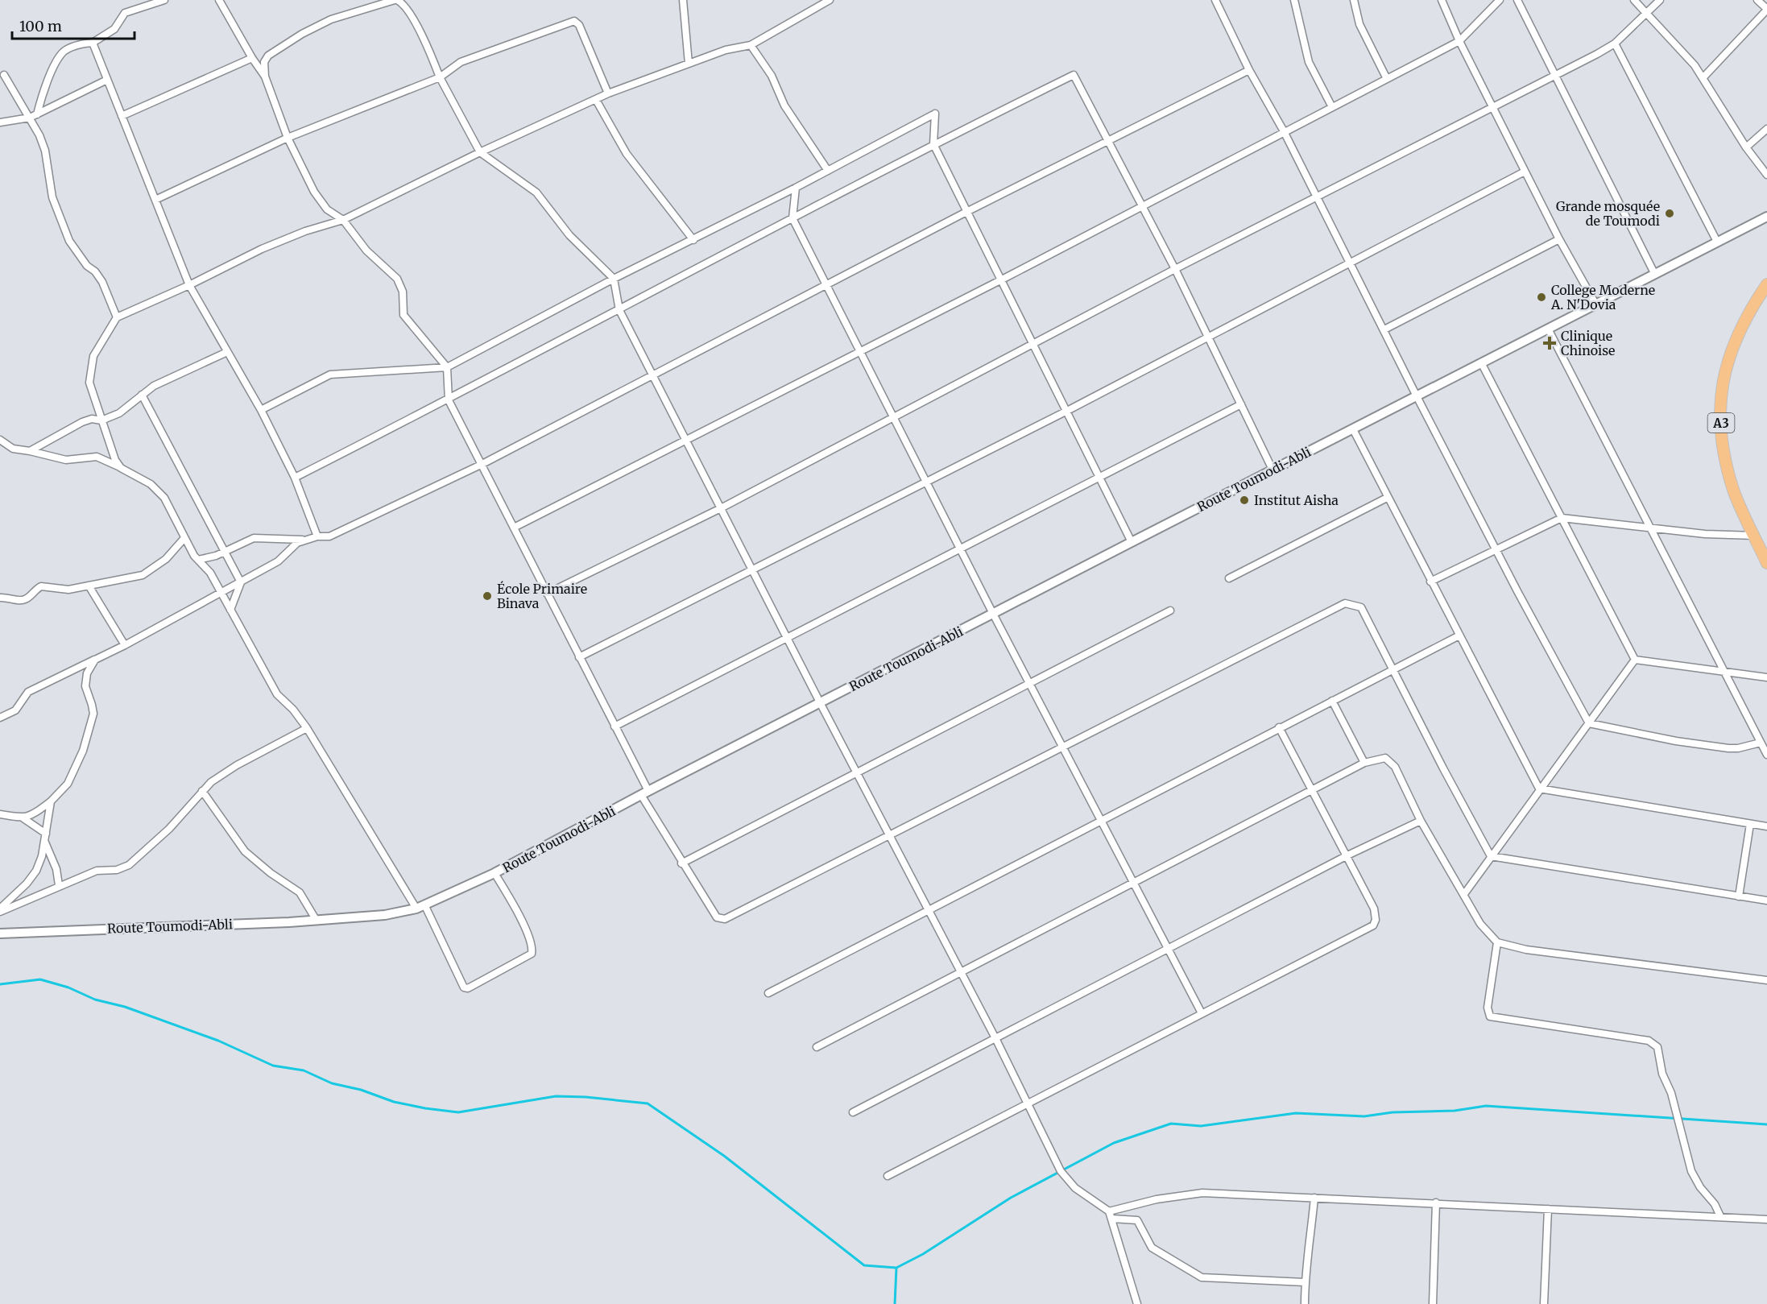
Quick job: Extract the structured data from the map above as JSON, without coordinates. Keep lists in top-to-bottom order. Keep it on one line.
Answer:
{"streets":{"main road":["A3"],"street":["Route Toumodi-Abli"]},"places":{"other":["Grande mosquée de Toumodi","College Moderne A. N'Dovia","Institut Aisha","École Primaire Binava"],"health":["Clinique Chinoise"]},"scale_bar":"100 m"}
